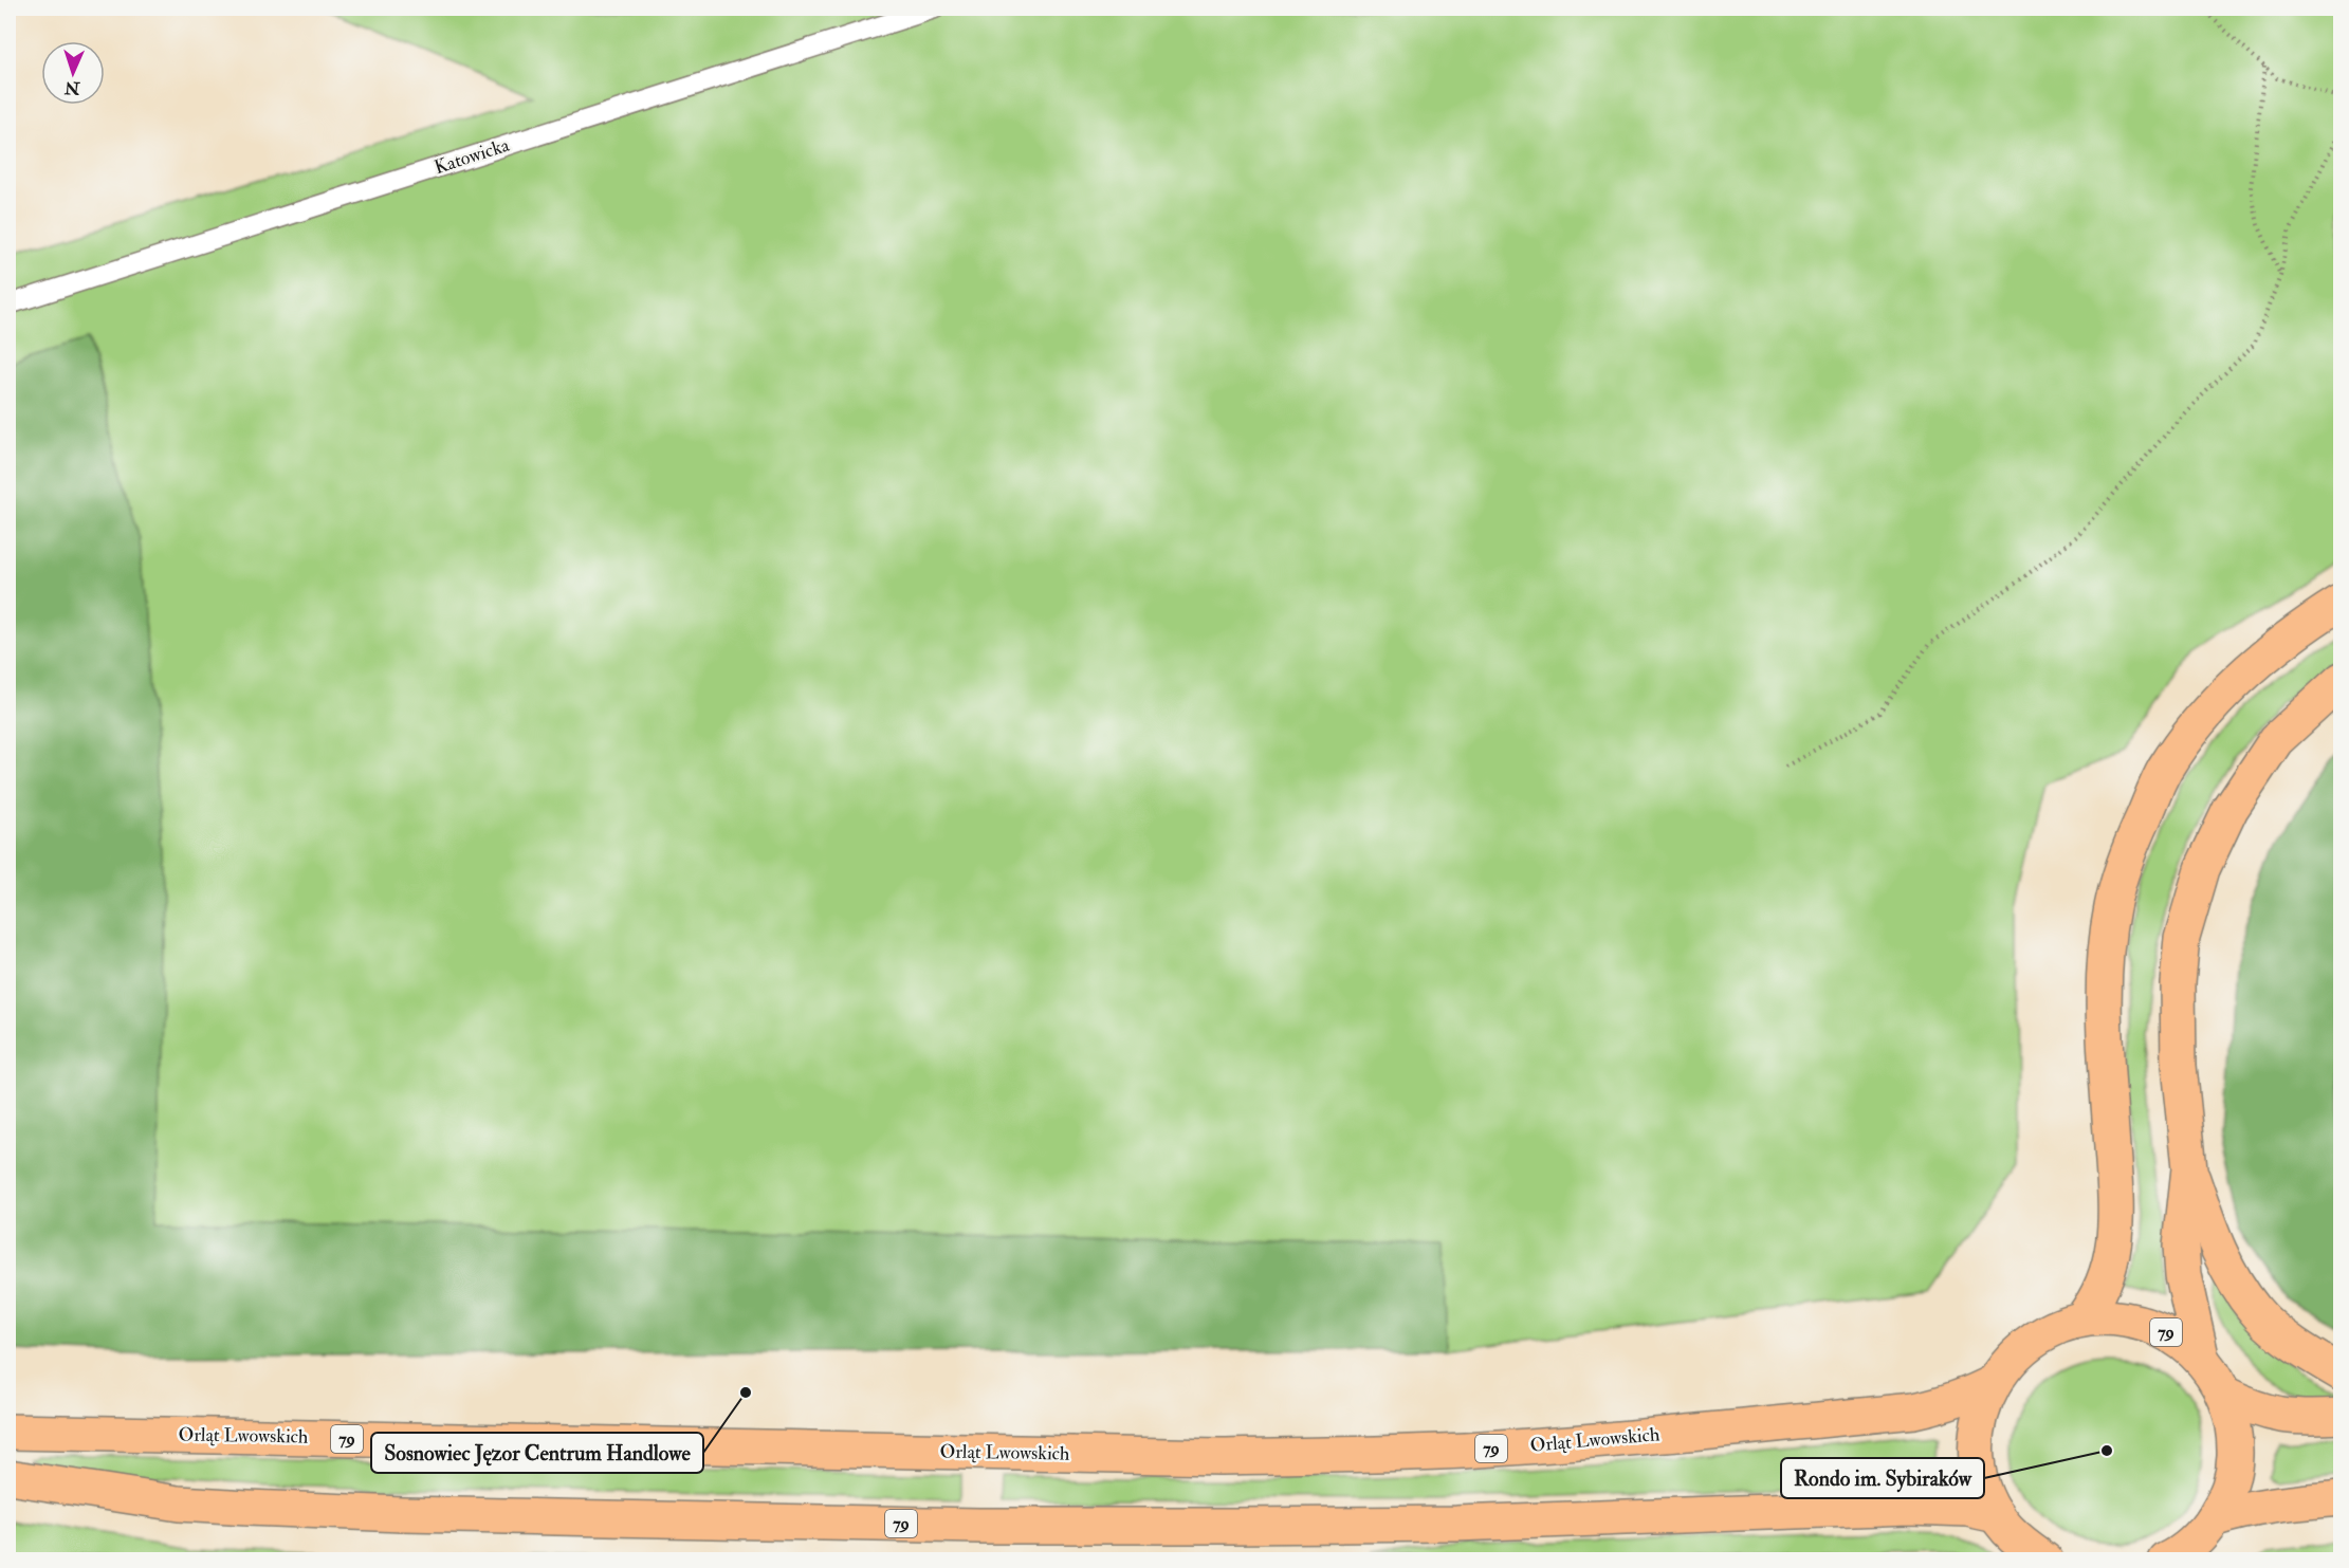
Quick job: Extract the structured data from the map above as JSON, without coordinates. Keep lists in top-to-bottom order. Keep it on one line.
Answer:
{"streets":{"main road":["79","Orląt Lwowskich"],"lane":["Katowicka"]},"crossings":[["79","Orląt Lwowskich"]],"places":["Sosnowiec Jęzor Centrum Handlowe","Rondo im. Sybiraków"],"north":"bottom"}
